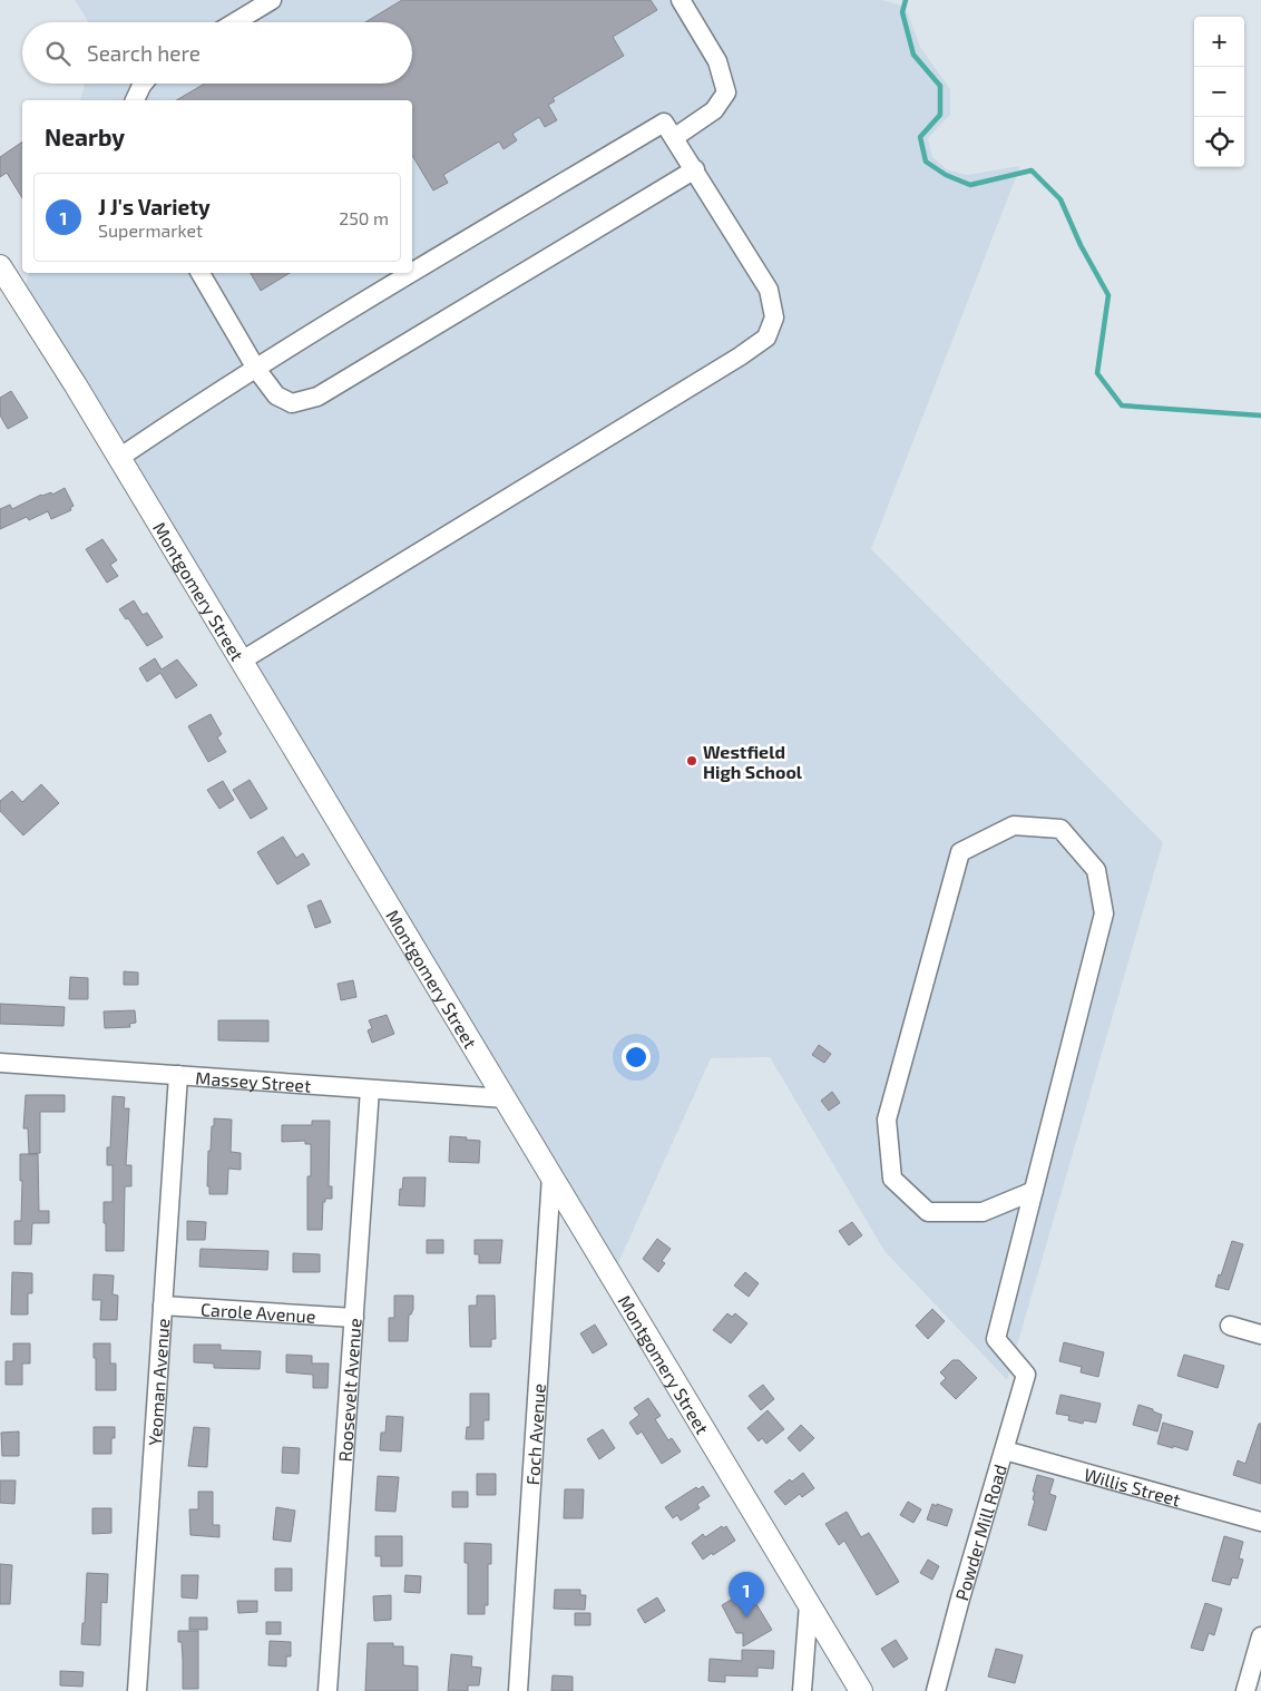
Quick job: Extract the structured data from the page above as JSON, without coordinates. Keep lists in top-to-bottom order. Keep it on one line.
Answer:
{"streets":{"main road":["Montgomery Street"],"street":["Massey Street","Carole Avenue","Yeoman Avenue","Roosevelt Avenue","Foch Avenue","Willis Street","Powder Mill Road"]},"crossings":[["Montgomery Street","Massey Street"],["Montgomery Street","Foch Avenue"],["Massey Street","Yeoman Avenue"],["Massey Street","Roosevelt Avenue"],["Carole Avenue","Yeoman Avenue"],["Carole Avenue","Roosevelt Avenue"],["Willis Street","Powder Mill Road"]],"places":["Westfield High School"],"page":{"map_buttons":["+","−"],"search":"Search here","heading":"Nearby","list":[{"mark":"1","name":"J J's Variety","note":"Supermarket","value":"250 m"}],"pins":"1"}}
